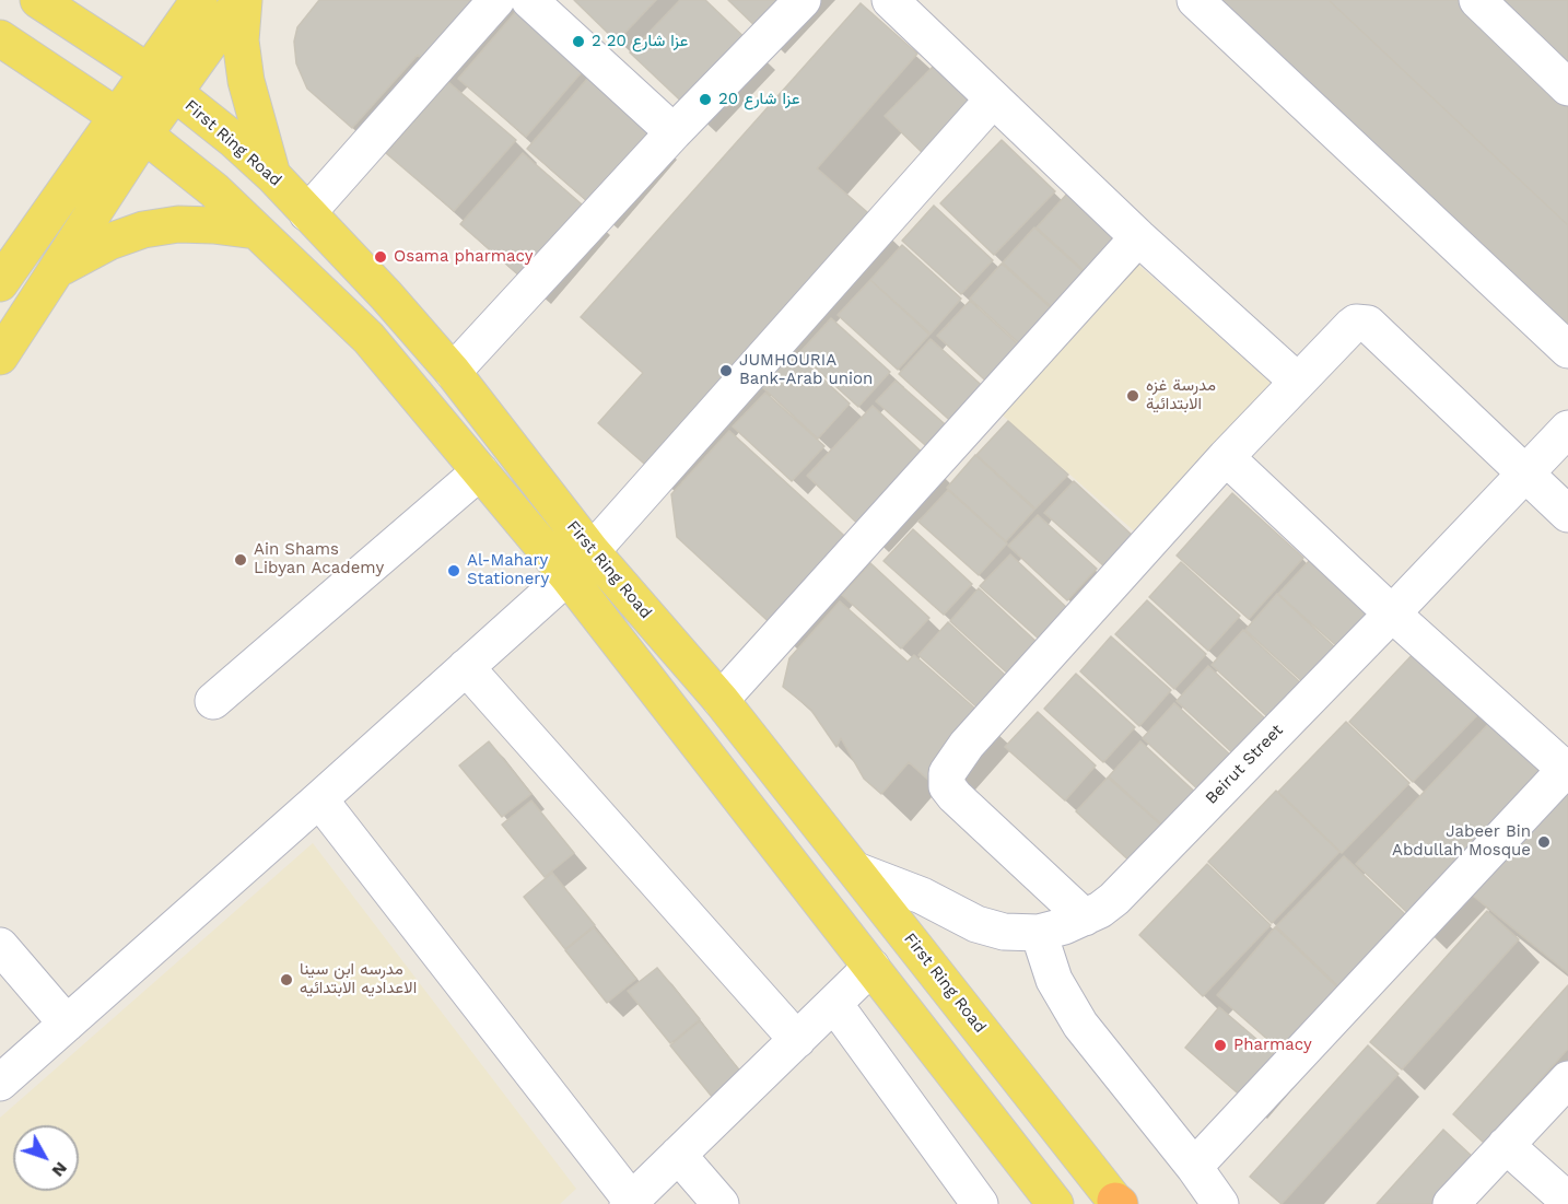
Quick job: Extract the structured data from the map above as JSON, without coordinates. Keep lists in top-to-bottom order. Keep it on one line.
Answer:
{"streets":{"main road":["First Ring Road"],"street":["Beirut Street"]},"crossings":[["First Ring Road","Beirut Street"]],"places":["عزا شارع 20 2","عزا شارع 20","Osama pharmacy","JUMHOURIA Bank-Arab union","مدرسة غزه الابتدائية","Ain Shams Libyan Academy","Al-Mahary Stationery","Jabeer Bin Abdullah Mosque","مدرسه ابن سينا الاعداديه الابتدائيه","Pharmacy"],"north":"bottom right"}
